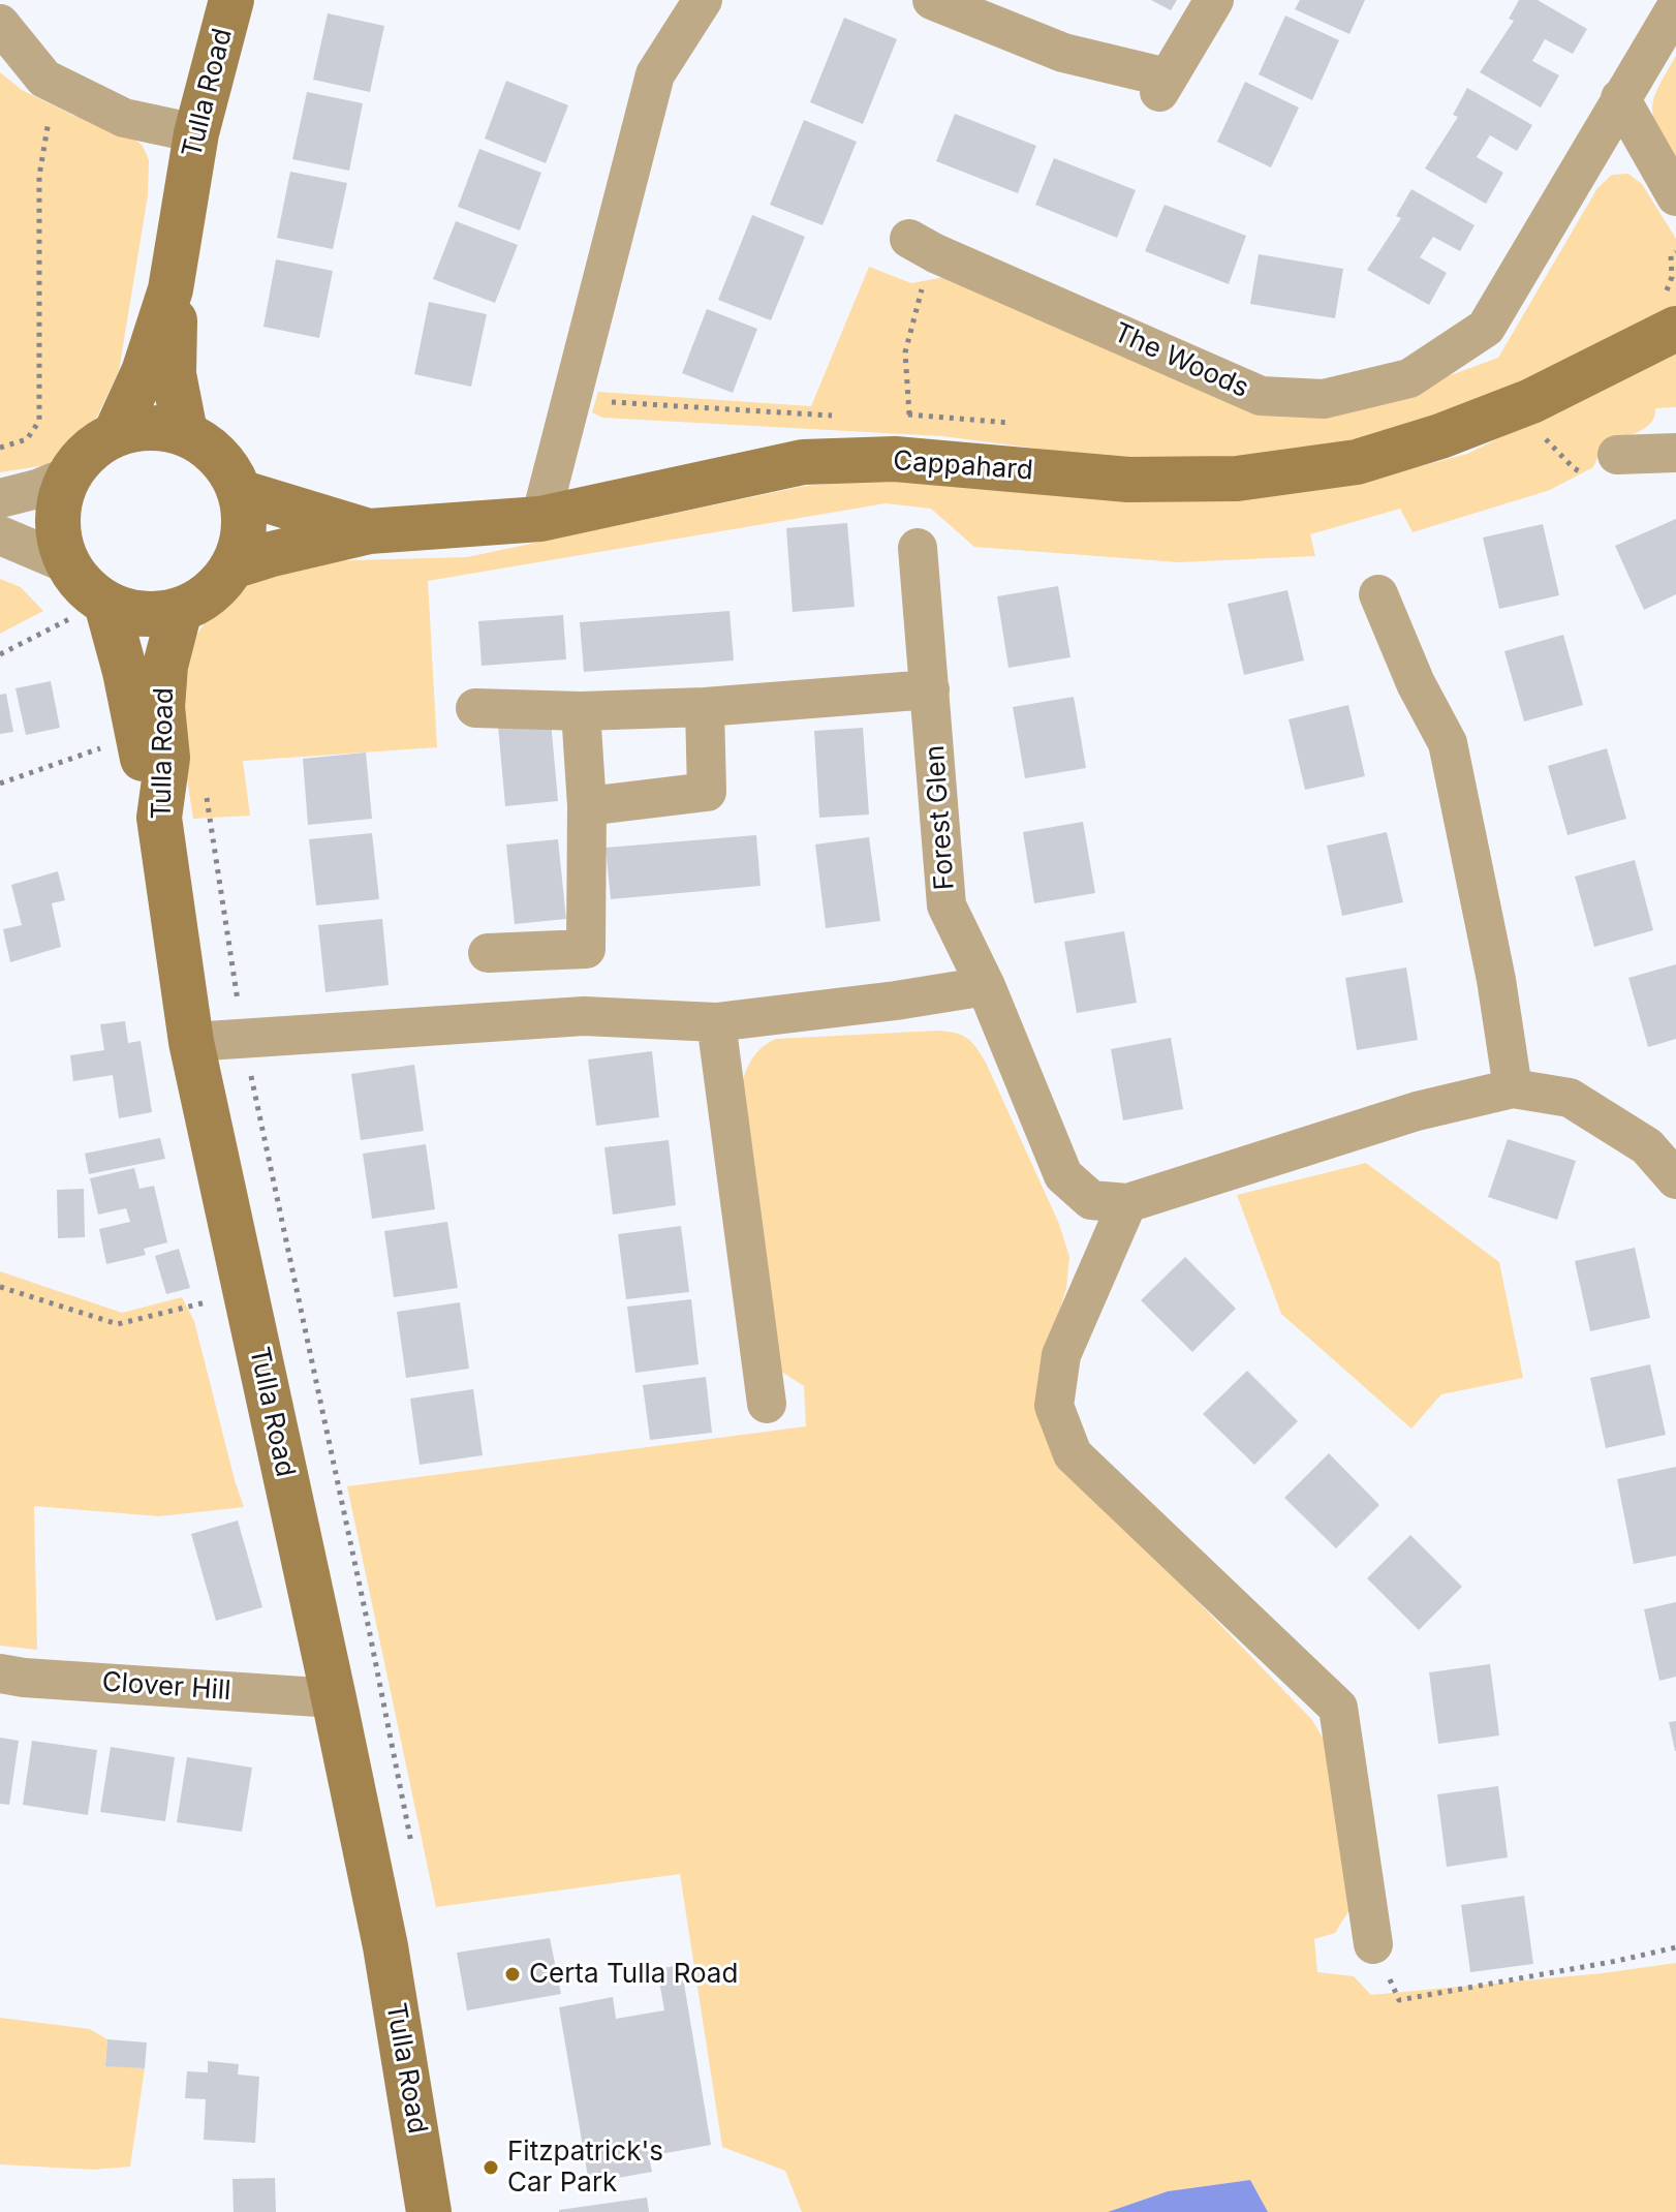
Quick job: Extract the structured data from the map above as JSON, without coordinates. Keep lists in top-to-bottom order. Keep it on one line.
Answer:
{"streets":{"main road":["Tulla Road","Cappahard"],"street":["The Woods","Forest Glen","Clover Hill"]},"crossings":[["Tulla Road","Cappahard"],["Tulla Road","Clover Hill"]],"places":["Certa Tulla Road","Fitzpatrick's Car Park"]}
